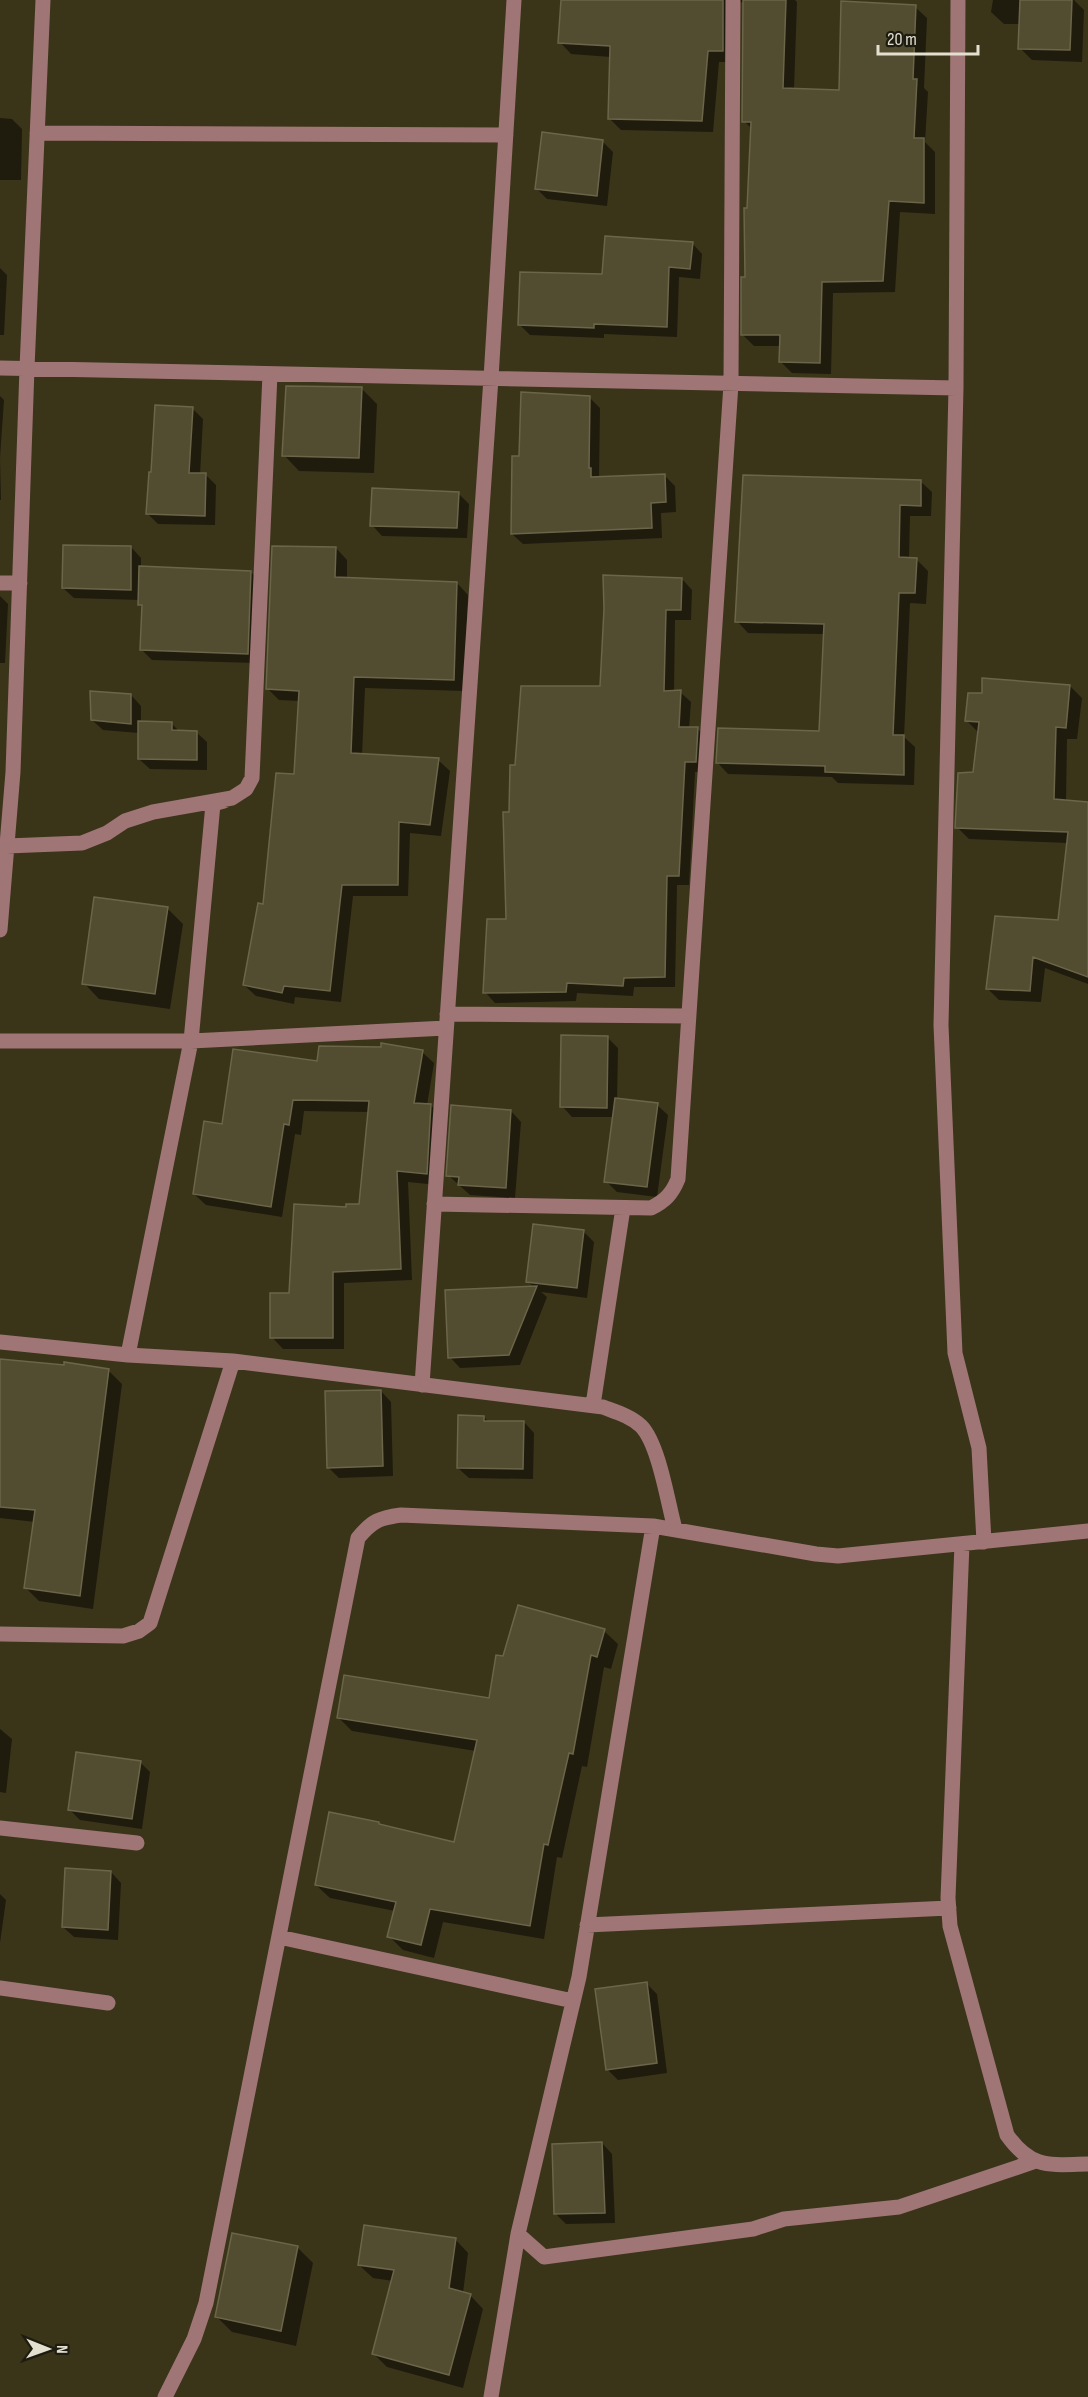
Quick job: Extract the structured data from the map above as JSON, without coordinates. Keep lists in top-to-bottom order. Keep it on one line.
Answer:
{"scale_bar":"20 m","north":"right"}
